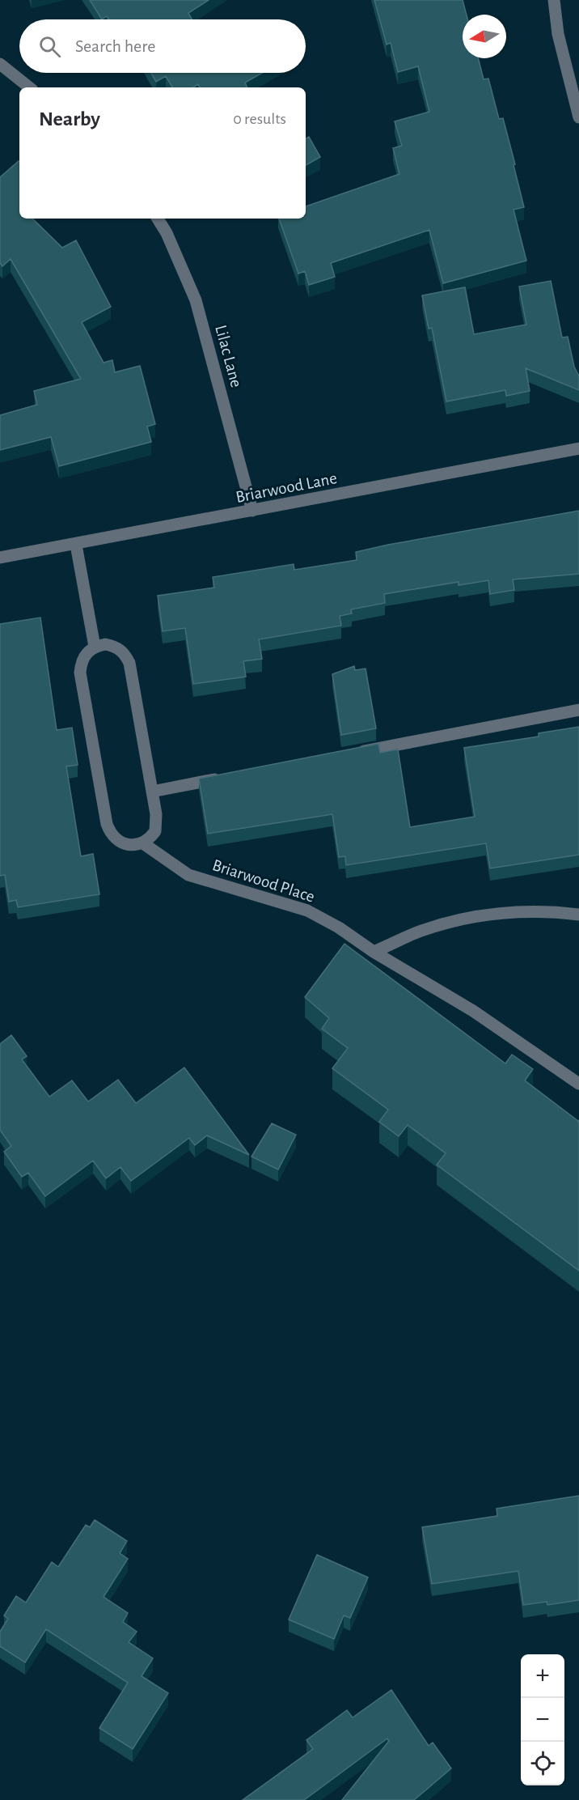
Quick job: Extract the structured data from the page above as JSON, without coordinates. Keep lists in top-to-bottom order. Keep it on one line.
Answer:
{"streets":{"street":["Lilac Lane","Briarwood Lane","Briarwood Place"]},"crossings":[["Lilac Lane","Briarwood Lane"]],"north":"left","page":{"search":"Search here","heading":["Nearby","0 results"],"map_buttons":["+","−"]}}
